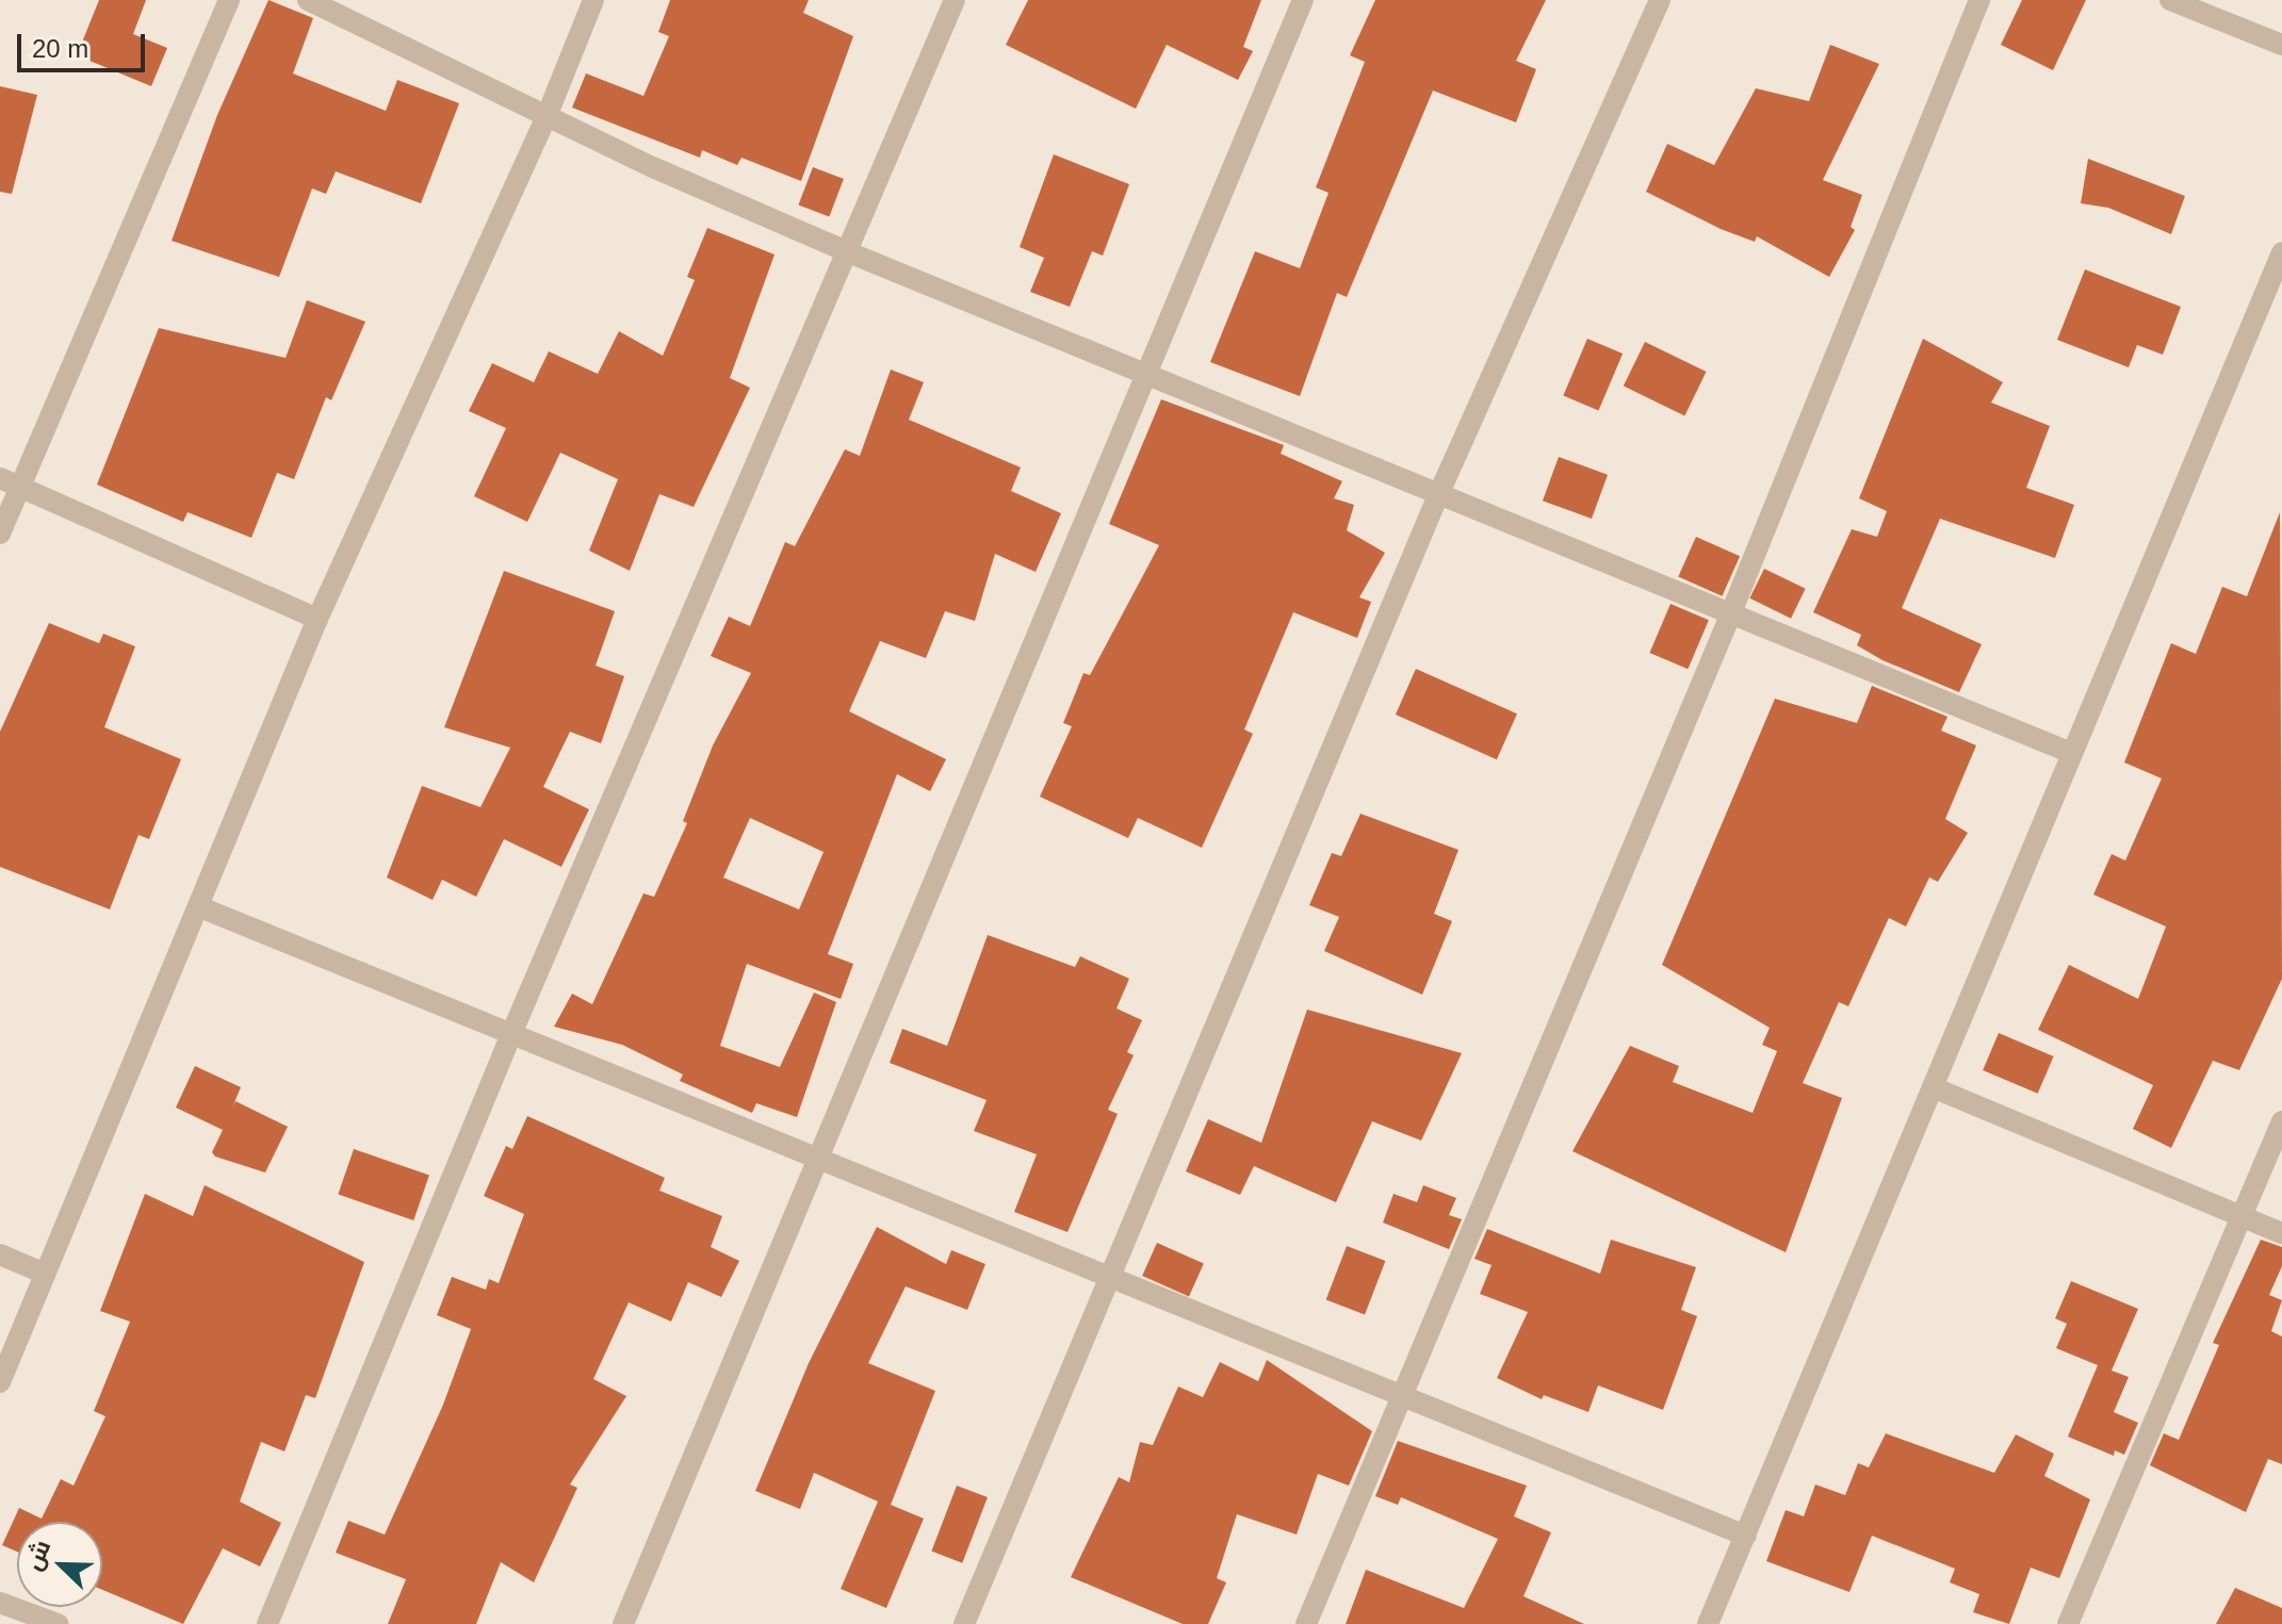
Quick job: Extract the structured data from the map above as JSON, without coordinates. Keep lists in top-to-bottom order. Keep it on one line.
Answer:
{"scale_bar":"20 m","north":"top left"}
